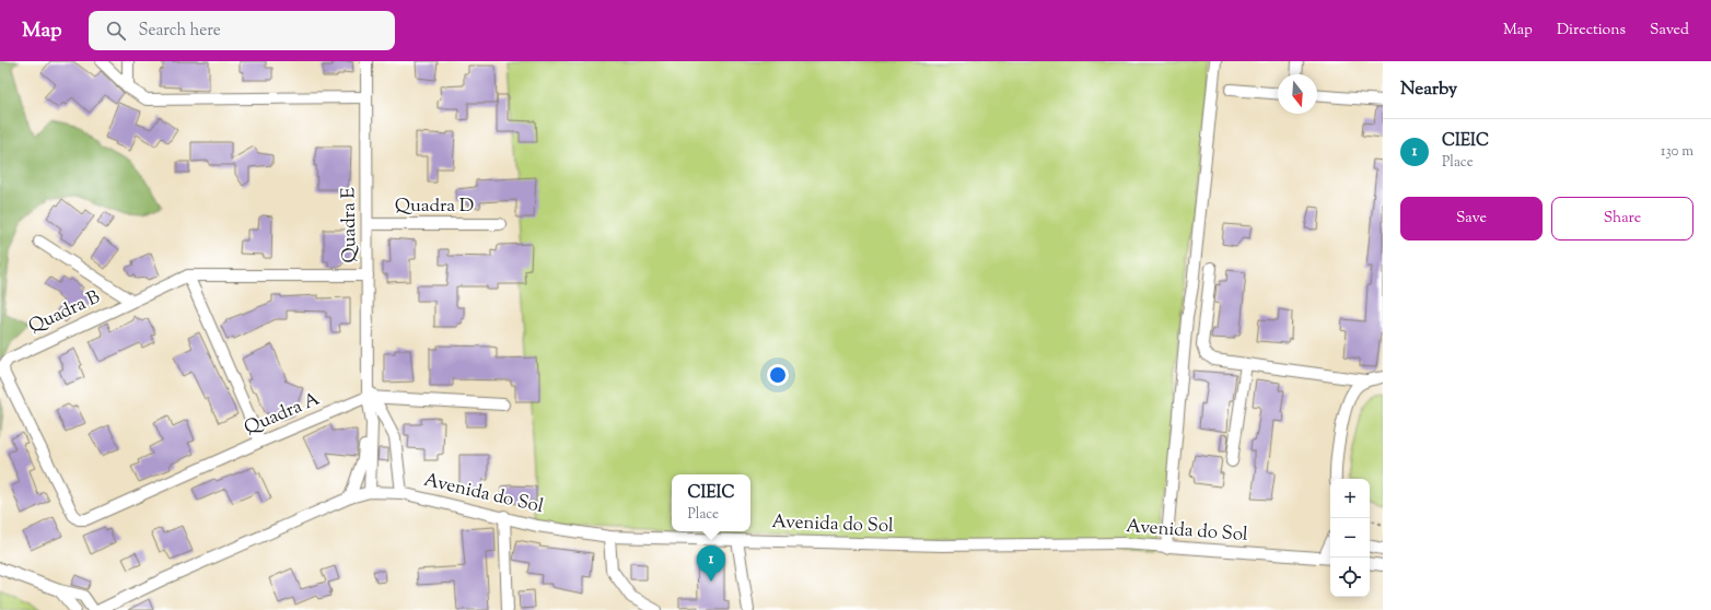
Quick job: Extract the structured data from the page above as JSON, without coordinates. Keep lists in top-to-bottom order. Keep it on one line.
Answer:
{"streets":{"street":["Quadra D","Quadra E","Quadra B","Quadra A","Avenida do Sol"]},"crossings":[["Quadra D","Quadra E"],["Quadra E","Quadra B"],["Quadra E","Quadra A"],["Quadra E","Avenida do Sol"],["Quadra B","Quadra A"]],"north":"bottom","page":{"header":"Map","search":"Search here","nav":["Map","Directions","Saved"],"heading":"Nearby","list":[{"mark":"1","name":"CIEIC","note":"Place","value":"130 m"}],"buttons":["Save","Share"],"popup":["CIEIC","Place"],"map_buttons":["+","−"],"pins":"1"}}
